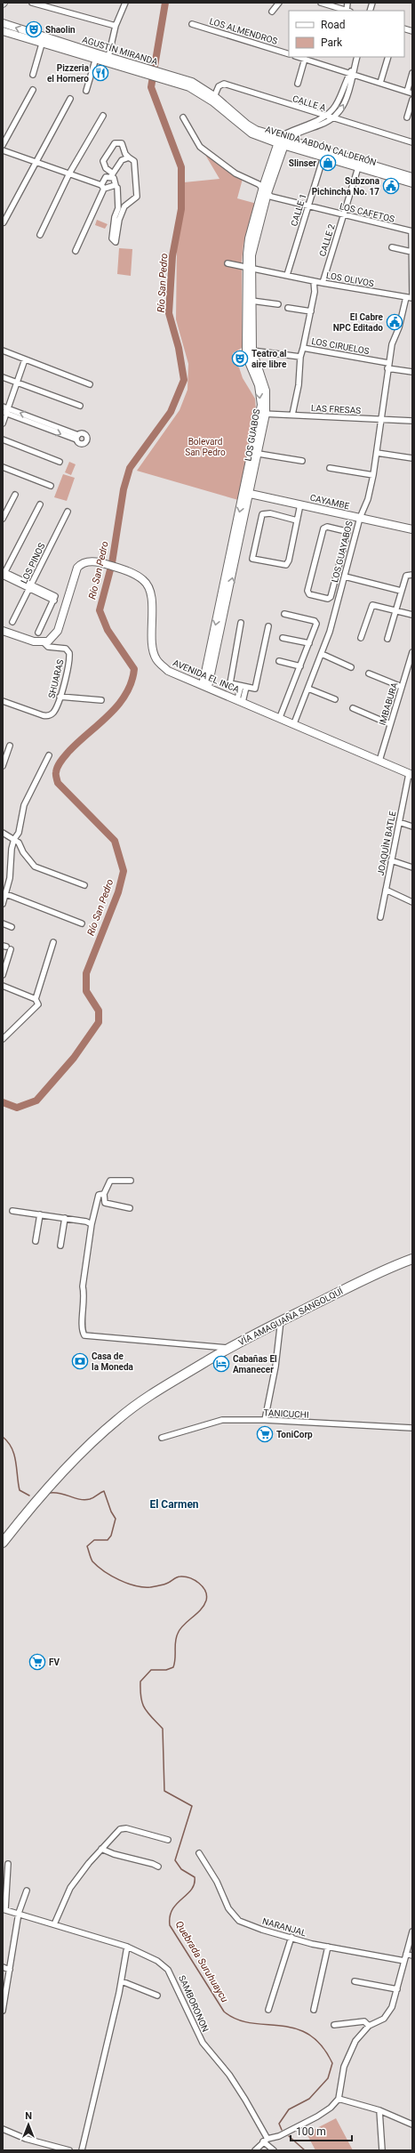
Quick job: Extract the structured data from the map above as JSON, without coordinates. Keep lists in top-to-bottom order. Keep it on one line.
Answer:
{"streets":{"highway":["VÍA AMAGUAÑA SANGOLQUÍ"],"street":["LOS ALMENDROS","AGUSTÍN MIRANDA","CALLE A","AVENIDA ABDÓN CALDERÓN","CALLE 1","LOS CAFETOS","CALLE 2","LOS OLIVOS","LOS CIRUELOS","LAS FRESAS","LOS GUABOS","CAYAMBE","LOS GUAYABOS","LOS PINOS","AVENIDA EL INCA","SHUARAS","IMBABURA","JOAQUÌN BATLE","TANICUCHI","NARANJAL","SAMBORONON"]},"crossings":[["AGUSTÍN MIRANDA","AVENIDA ABDÓN CALDERÓN"],["CALLE A","AVENIDA ABDÓN CALDERÓN"],["AVENIDA ABDÓN CALDERÓN","CALLE 1"],["AVENIDA ABDÓN CALDERÓN","CALLE 2"],["AVENIDA ABDÓN CALDERÓN","LOS GUABOS"],["CALLE 1","LOS CAFETOS"],["CALLE 1","LOS OLIVOS"],["LOS CAFETOS","CALLE 2"],["LOS CAFETOS","LOS GUABOS"],["CALLE 2","LOS OLIVOS"],["LOS OLIVOS","LOS GUABOS"],["LOS OLIVOS","LOS GUAYABOS"],["LOS CIRUELOS","LAS FRESAS"],["LOS CIRUELOS","LOS GUAYABOS"],["LAS FRESAS","LOS GUABOS"],["LAS FRESAS","LOS GUAYABOS"],["LOS GUABOS","CAYAMBE"],["LOS GUABOS","AVENIDA EL INCA"],["CAYAMBE","LOS GUAYABOS"],["LOS GUAYABOS","AVENIDA EL INCA"],["AVENIDA EL INCA","SHUARAS"],["AVENIDA EL INCA","IMBABURA"],["AVENIDA EL INCA","JOAQUÌN BATLE"]],"districts":["El Carmen"],"water":["Río San Pedro","Quebrada Suruhuaycu"],"parks":["Bolevard San Pedro"],"places":{"theatre":["Shaolin","Teatro al aire libre"],"restaurant":["Pizzeria el Hornero"],"shop":["Slinser"],"public building":["Subzona Pichincha No. 17","El Cabre NPC Editado"],"bank":["Casa de la Moneda"],"hotel":["Cabañas El Amanecer"],"supermarket":["ToniCorp","FV"]},"legend":["Road","Park"],"scale_bar":"100 m","north":"top"}
